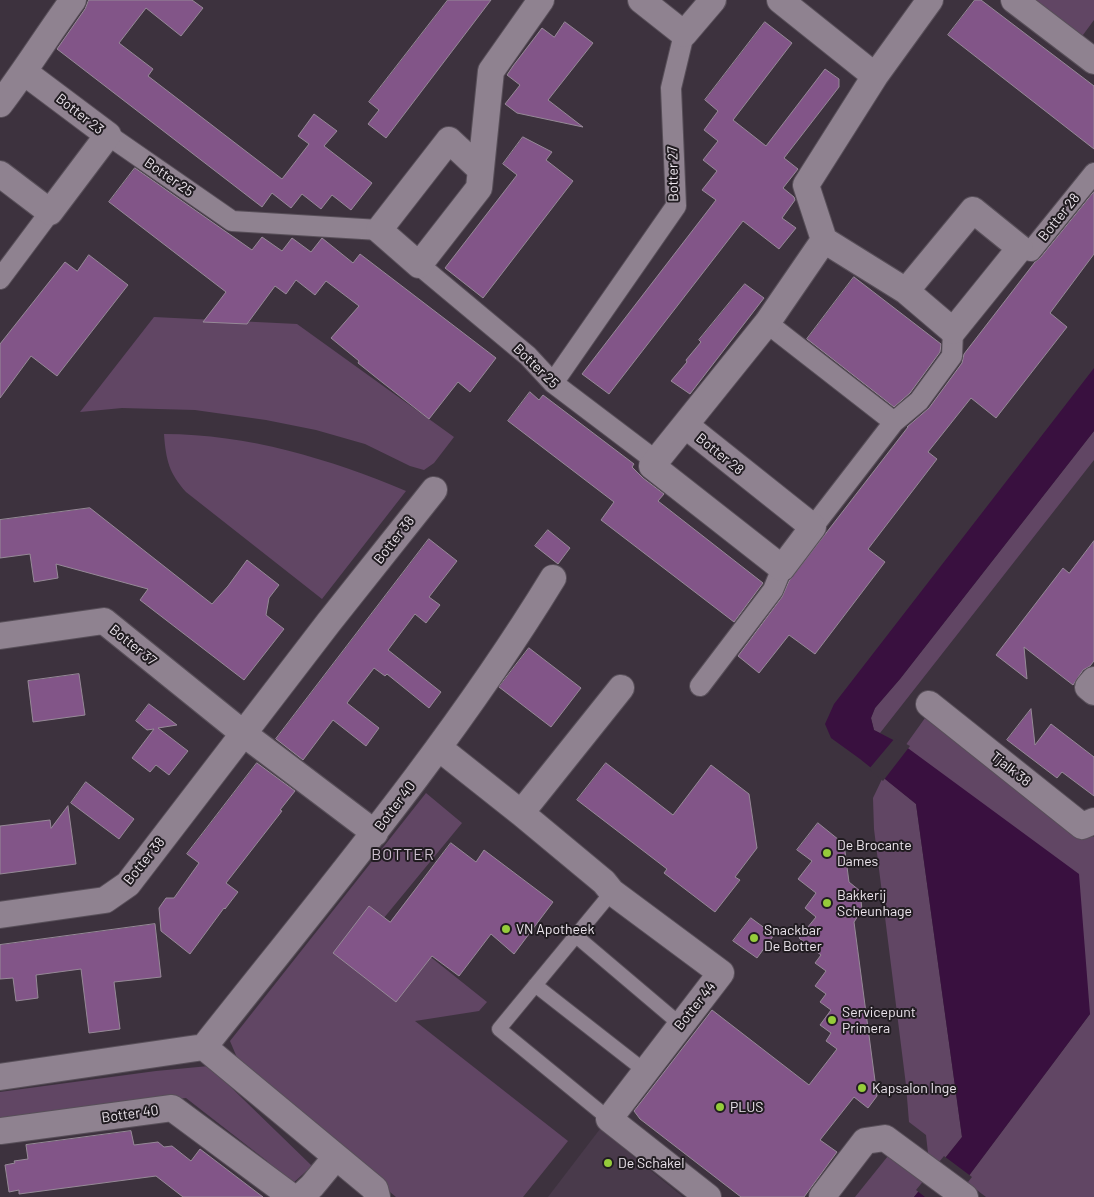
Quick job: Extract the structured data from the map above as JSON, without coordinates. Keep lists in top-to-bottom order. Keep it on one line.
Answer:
{"streets":{"street":["Botter 23","Botter 27","Botter 25","Botter 28","Botter 38","Botter 37","Tjalk 38","Botter 40","Botter 44"]},"crossings":[["Botter 23","Botter 25"],["Botter 27","Botter 25"],["Botter 38","Botter 37"],["Botter 40","Botter 44"]],"districts":["BOTTER"],"places":["De Brocante Dames","Bakkerij Scheunhage","VN Apotheek","Snackbar De Botter","Servicepunt Primera","Kapsalon Inge","PLUS","De Schakel"]}
